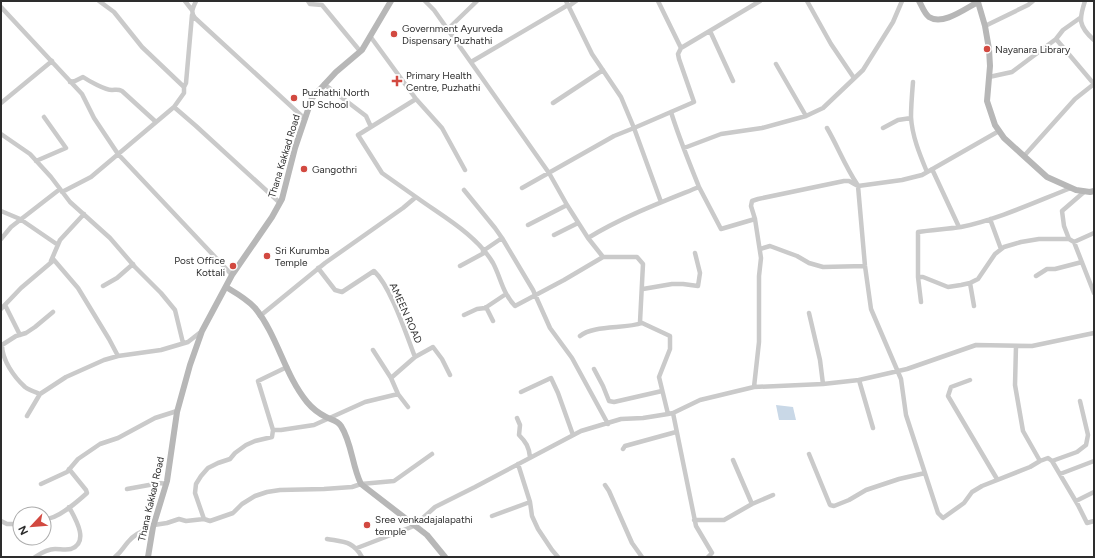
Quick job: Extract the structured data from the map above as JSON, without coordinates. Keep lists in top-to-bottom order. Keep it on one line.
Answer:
{"streets":{"main road":["Thana Kakkad Road"],"street":["AMEEN ROAD"]},"places":{"other":["Government Ayurveda Dispensary Puzhathi","Nayanara Library","Puzhathi North UP School","Gangothri","Sri Kurumba Temple","Post Office Kottali","Sree venkadajalapathi temple"],"health":["Primary Health Centre, Puzhathi"]},"north":"bottom left"}
